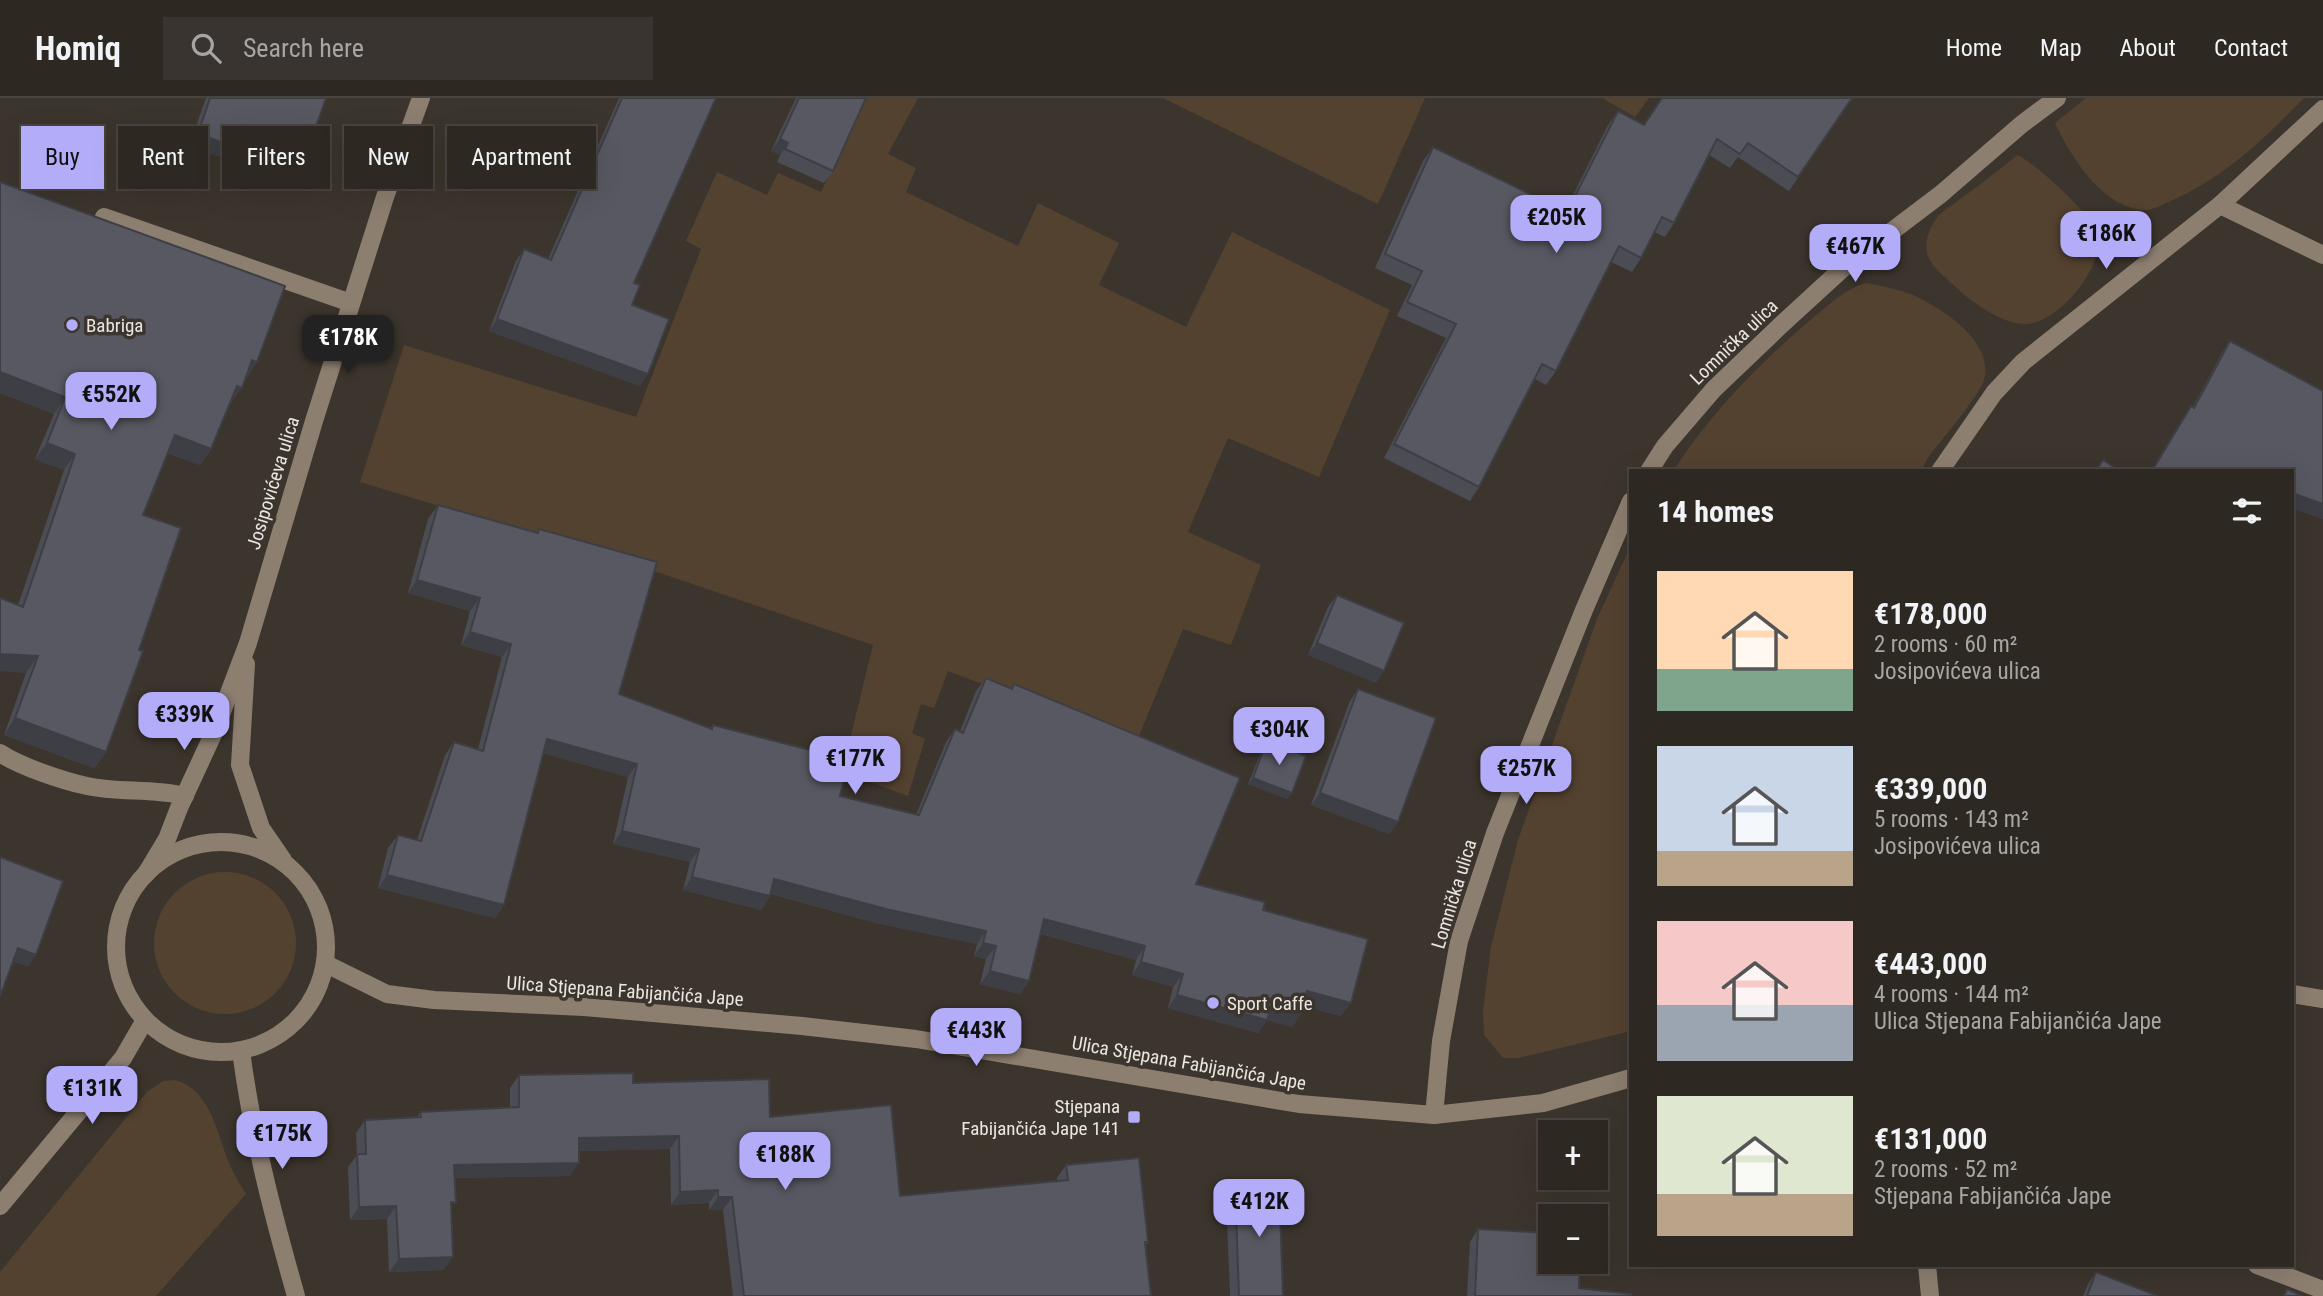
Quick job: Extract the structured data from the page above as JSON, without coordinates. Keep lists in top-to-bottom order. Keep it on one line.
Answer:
{"streets":{"street":["Lomnička ulica","Josipovićeva ulica","Ulica Stjepana Fabijančića Jape"]},"crossings":[["Lomnička ulica","Ulica Stjepana Fabijančića Jape"],["Josipovićeva ulica","Ulica Stjepana Fabijančića Jape"]],"places":{"other":["Babriga","Sport Caffe"],"transit":["Stjepana Fabijančića Jape 141"]},"page":{"header":"Homiq","search":"Search here","nav":["Home","Map","About","Contact"],"chip":["Buy","Rent","Filters","New","Apartment"],"price":["€205K","€186K","€467K","€178K","€552K","€339K","€304K","€177K","€257K","€443K","€131K","€175K","€188K","€412K"],"heading":"14 homes","list":[{"name":"€178,000","note":"2 rooms · 60 m² · Josipovićeva ulica"},{"name":"€339,000","note":"5 rooms · 143 m² · Josipovićeva ulica"},{"name":"€443,000","note":"4 rooms · 144 m² · Ulica Stjepana Fabijančića Jape"},{"name":"€131,000","note":"2 rooms · 52 m² · Stjepana Fabijančića Jape"}],"map_buttons":["+","−"]}}
